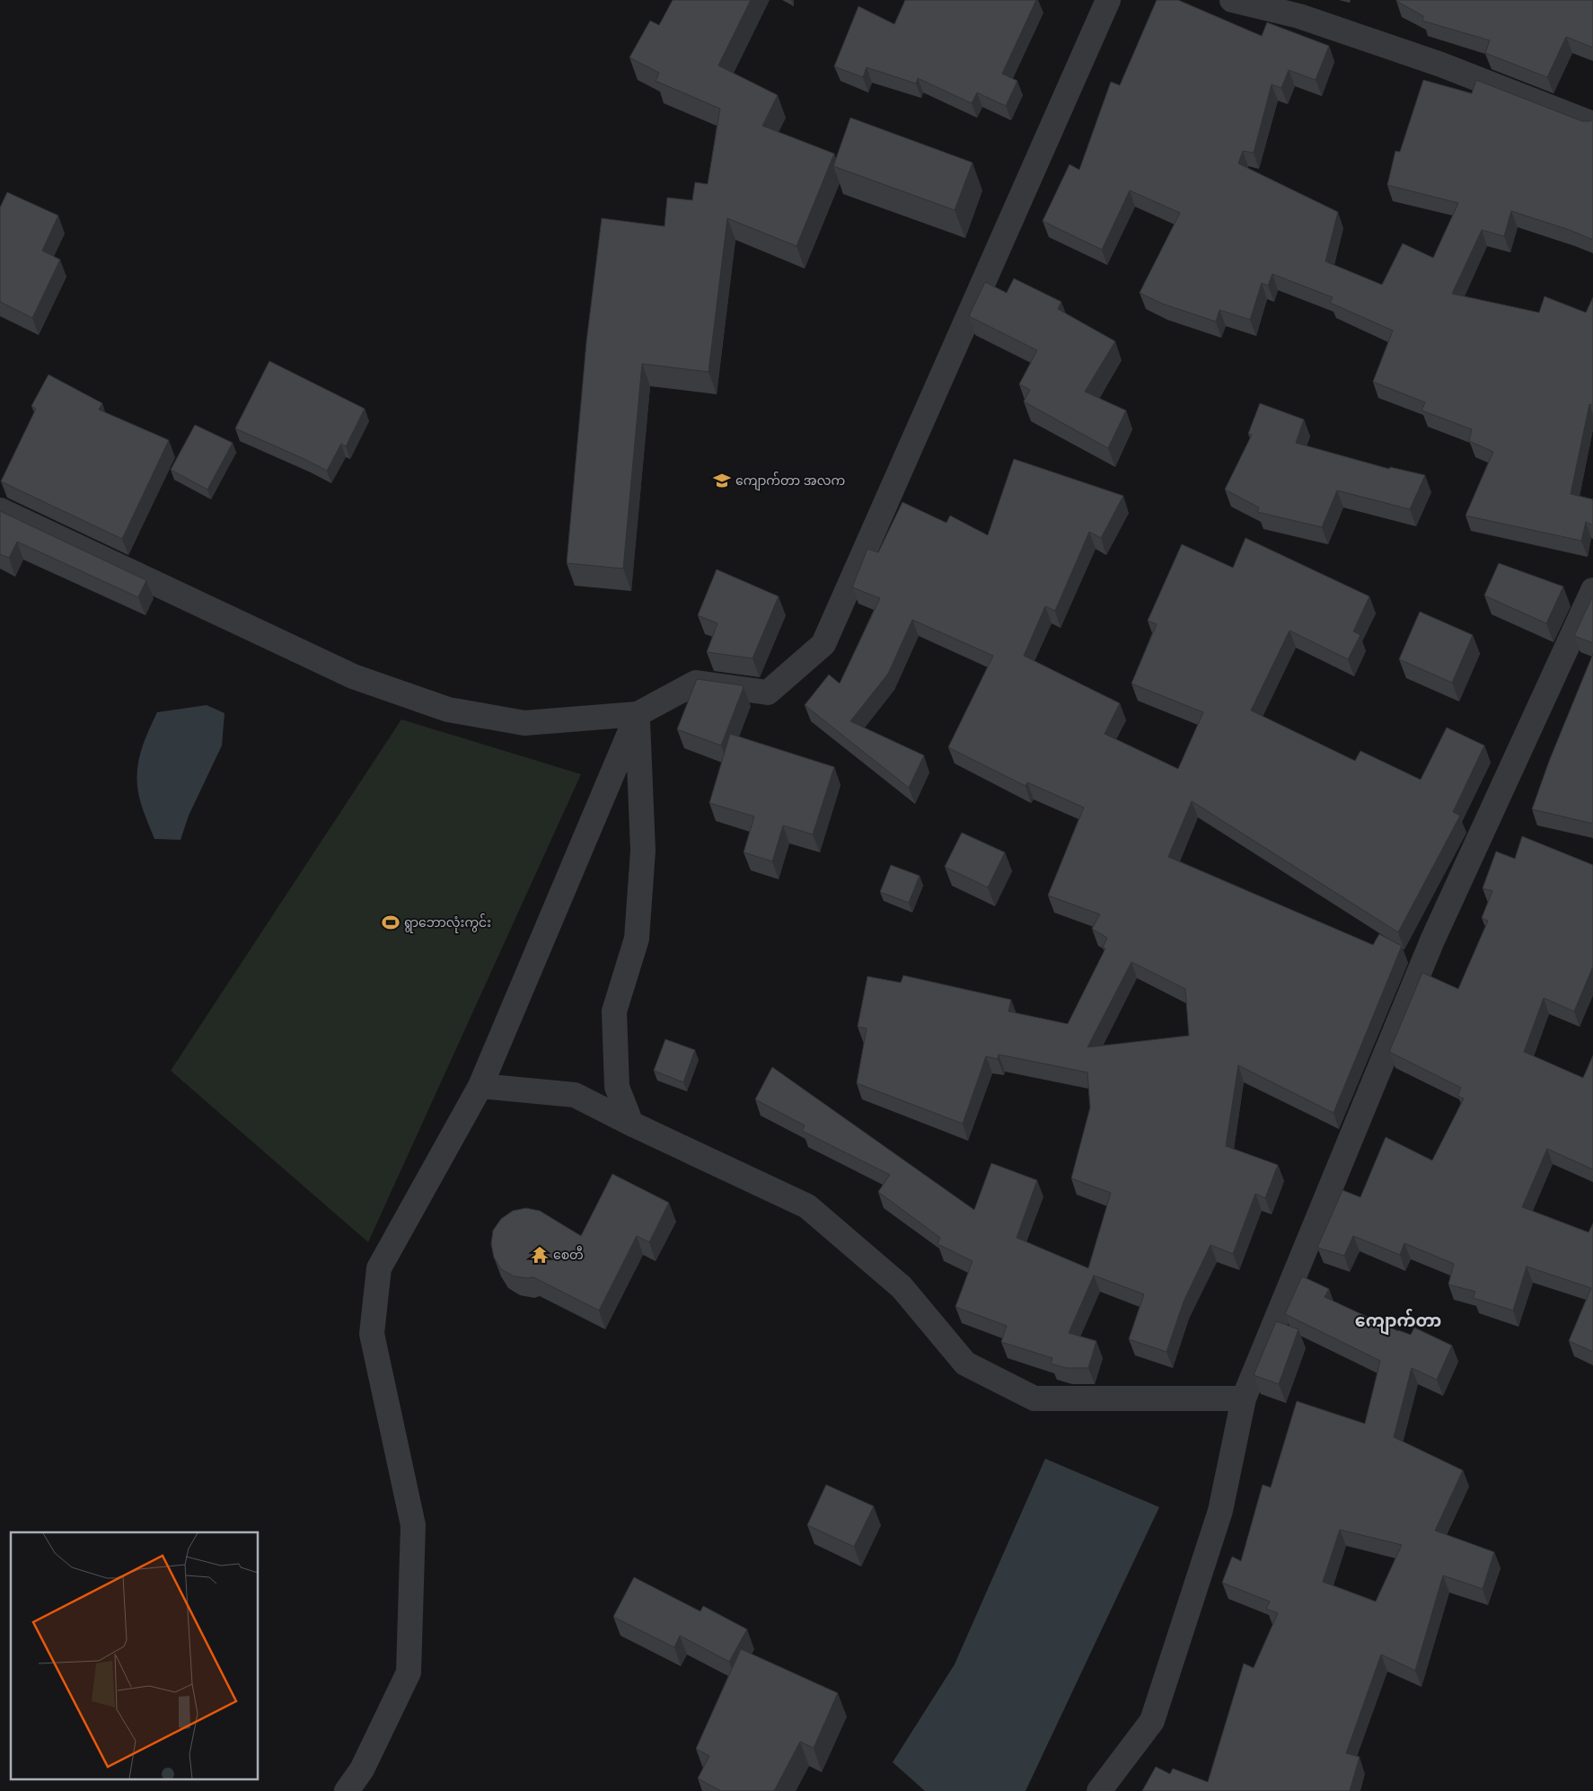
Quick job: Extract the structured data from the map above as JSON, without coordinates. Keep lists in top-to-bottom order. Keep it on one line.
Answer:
{"districts":["ကျောက်တာ"],"places":{"school or university":["ကျောက်တာ အလက"],"sports":["ရွာဘောလုံးကွင်း"],"temple":["စေတီ"]}}
